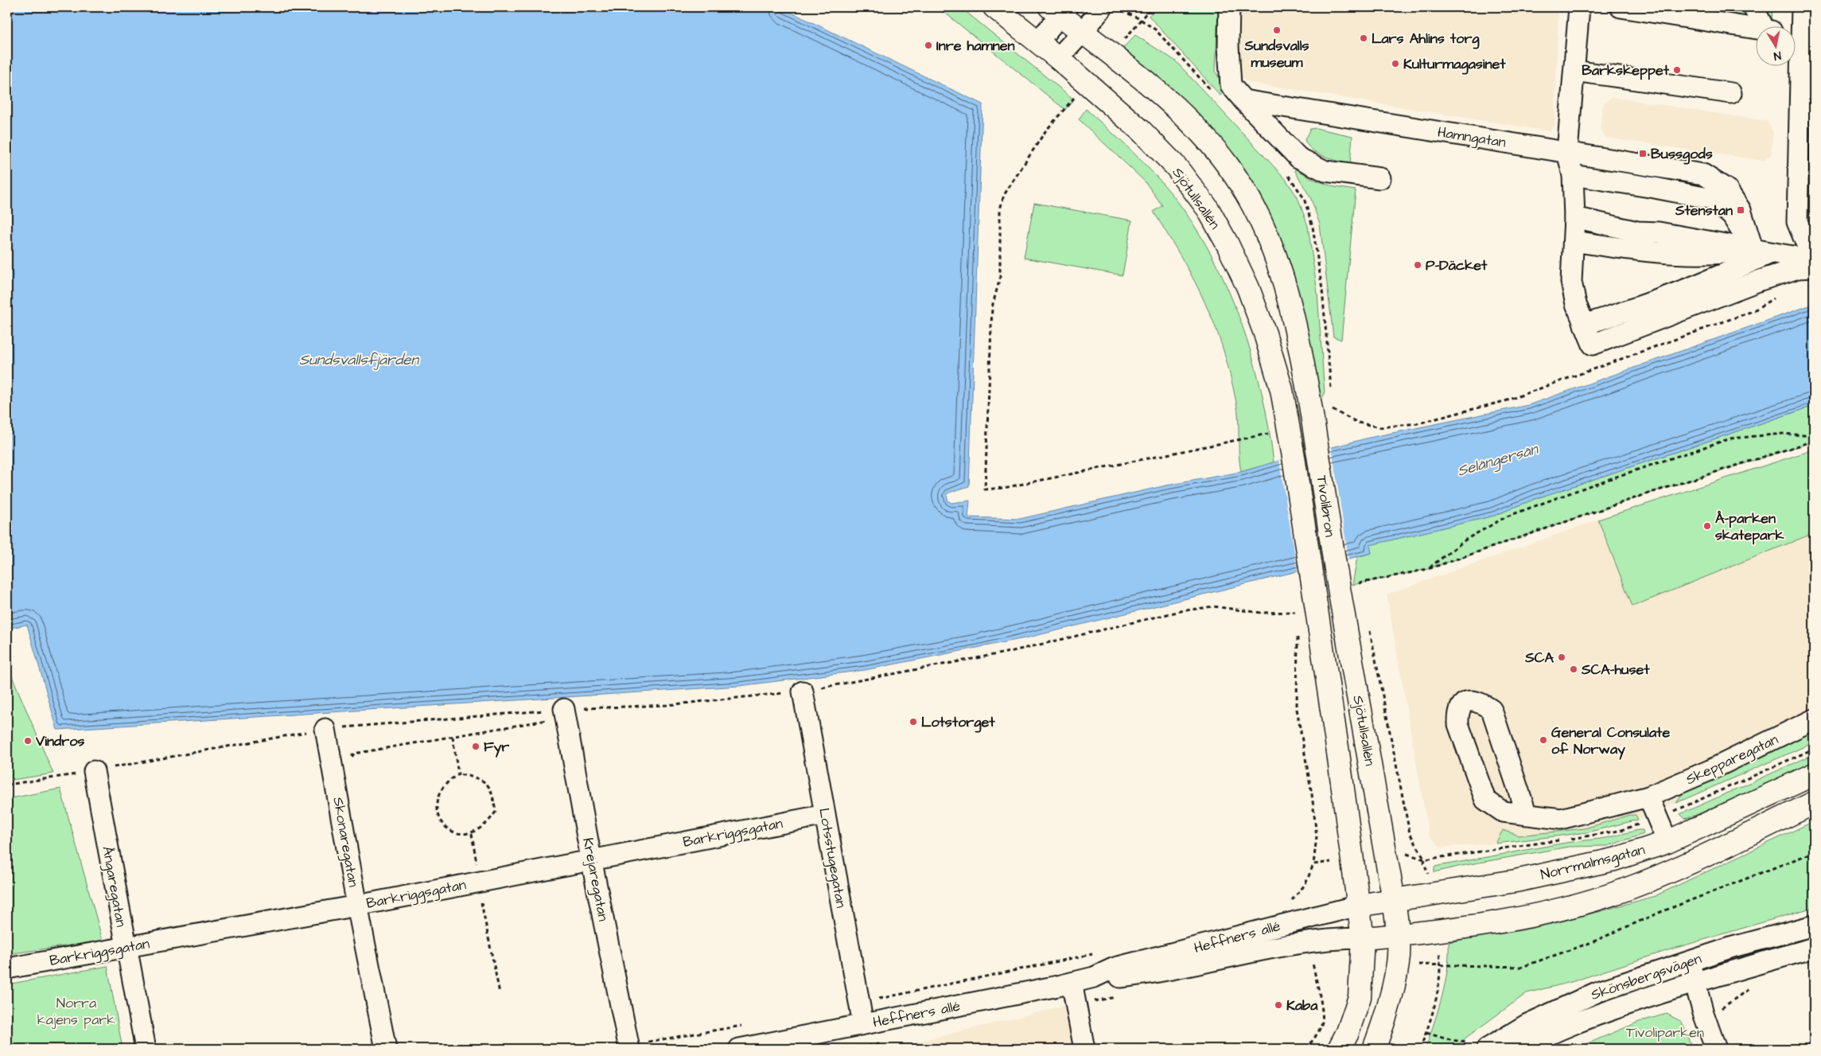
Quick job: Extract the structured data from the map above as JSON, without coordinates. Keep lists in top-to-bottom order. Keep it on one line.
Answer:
{"streets":{"main road":["Sjötullsallén","Tivolibron","Norrmalmsgatan"],"street":["Hamngatan","Skepparegatan","Barkriggsgatan","Skonaregatan","Lotsstugegatan","Krejaregatan","Ångaregatan","Heffners allé","Skönsbergsvägen"]},"crossings":[["Sjötullsallén","Tivolibron"],["Sjötullsallén","Norrmalmsgatan"],["Sjötullsallén","Heffners allé"],["Barkriggsgatan","Skonaregatan"],["Barkriggsgatan","Lotsstugegatan"],["Barkriggsgatan","Krejaregatan"],["Barkriggsgatan","Ångaregatan"],["Lotsstugegatan","Heffners allé"],["Norrmalmsgatan","Heffners allé"]],"water":["Sundsvallsfjärden","Selångersån"],"parks":["Norra kajens park","Tivoliparken"],"places":{"other":["Sundsvalls museum","Lars Ahlins torg","Inre hamnen","Kulturmagasinet","Barkskeppet","P-Däcket","Å-parken skatepark","SCA","SCA-huset","Lotstorget","General Consulate of Norway","Vindros","Fyr","Kaba"],"transit":["Bussgods","Stenstan"]},"north":"bottom"}
